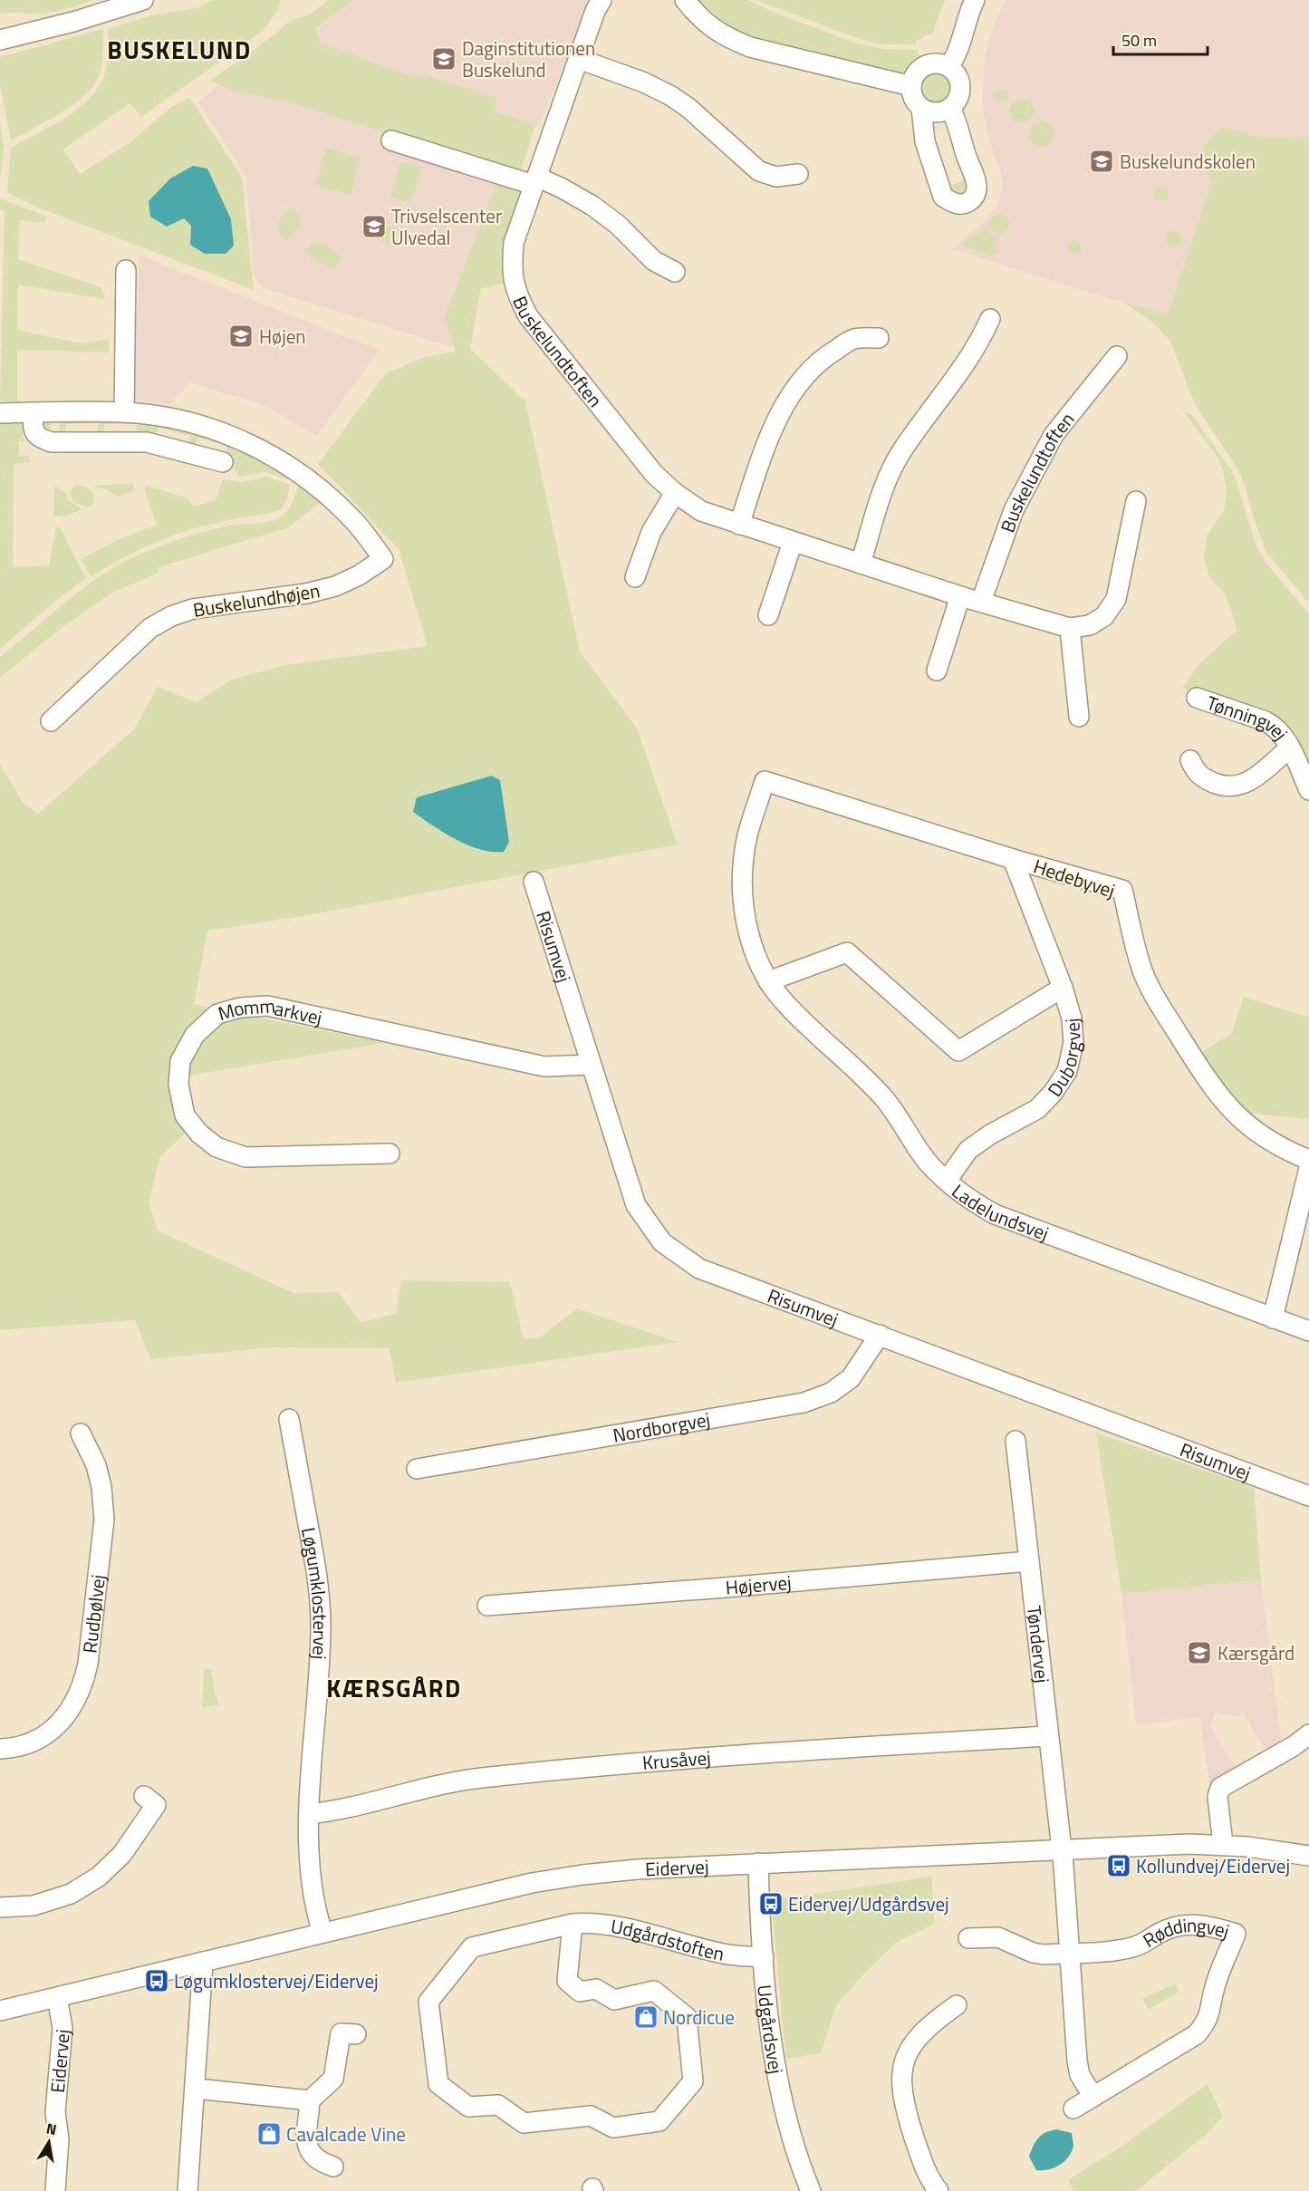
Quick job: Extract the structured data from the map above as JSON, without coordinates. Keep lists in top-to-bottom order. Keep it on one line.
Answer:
{"streets":{"street":["Buskelundtoften","Buskelundhøjen","Tønningvej","Hedebyvej","Risumvej","Mommarkvej","Duborgvej","Ladelundsvej","Nordborgvej","Højervej","Løgumklostervej","Rudbølvej","Tøndervej","Krusåvej","Eidervej","Udgårdstoften","Røddingvej","Udgårdsvej"]},"crossings":[["Hedebyvej","Duborgvej"],["Hedebyvej","Ladelundsvej"],["Risumvej","Mommarkvej"],["Risumvej","Nordborgvej"],["Duborgvej","Ladelundsvej"],["Højervej","Tøndervej"],["Løgumklostervej","Krusåvej"],["Løgumklostervej","Eidervej"],["Tøndervej","Krusåvej"],["Tøndervej","Eidervej"],["Eidervej","Udgårdsvej"],["Udgårdstoften","Udgårdsvej"]],"districts":["BUSKELUND","KÆRSGÅRD"],"places":{"school or university":["Daginstitutionen Buskelund","Buskelundskolen","Trivselscenter Ulvedal","Højen","Kærsgård"],"bus stop":["Kollundvej/Eidervej","Eidervej/Udgårdsvej","Løgumklostervej/Eidervej"],"shop":["Nordicue","Cavalcade Vine"]},"scale_bar":"50 m","north":"top"}
